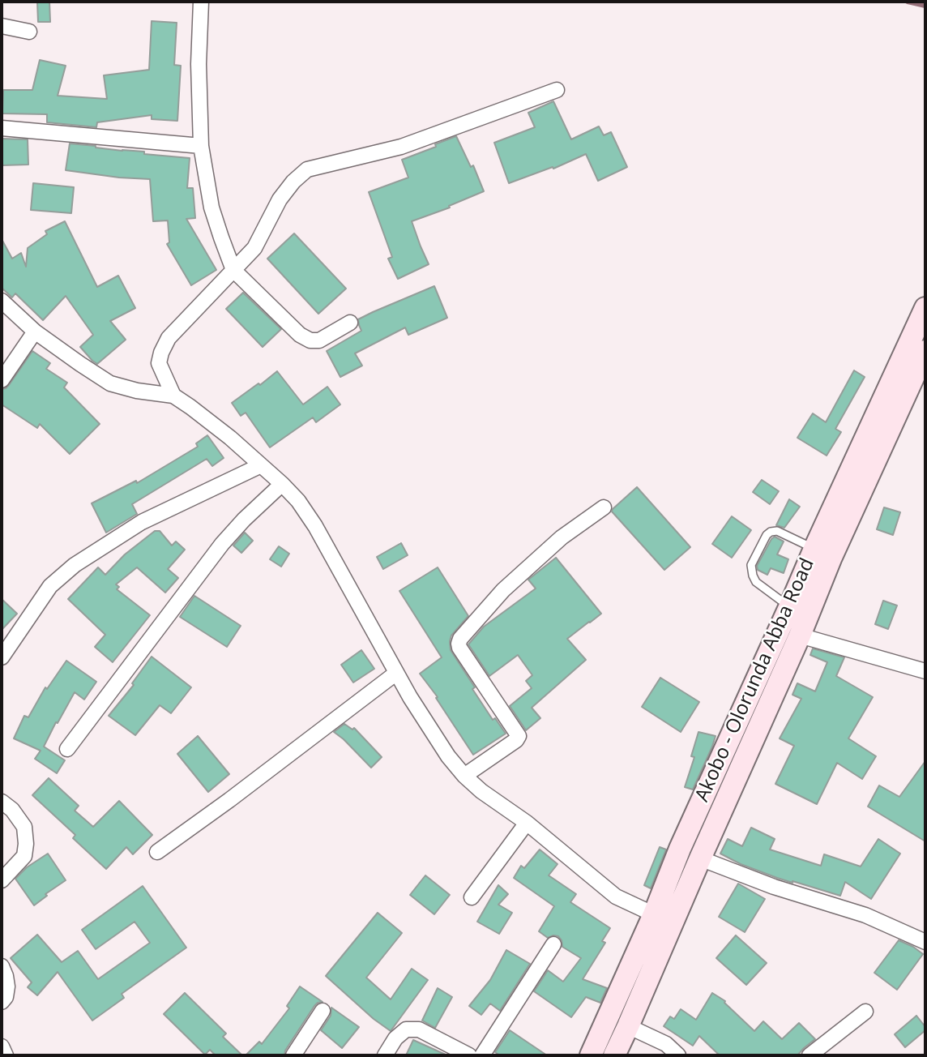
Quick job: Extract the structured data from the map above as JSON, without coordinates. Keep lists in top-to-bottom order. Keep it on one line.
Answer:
{"streets":{"main road":["Akobo - Olorunda Abba Road"]}}
